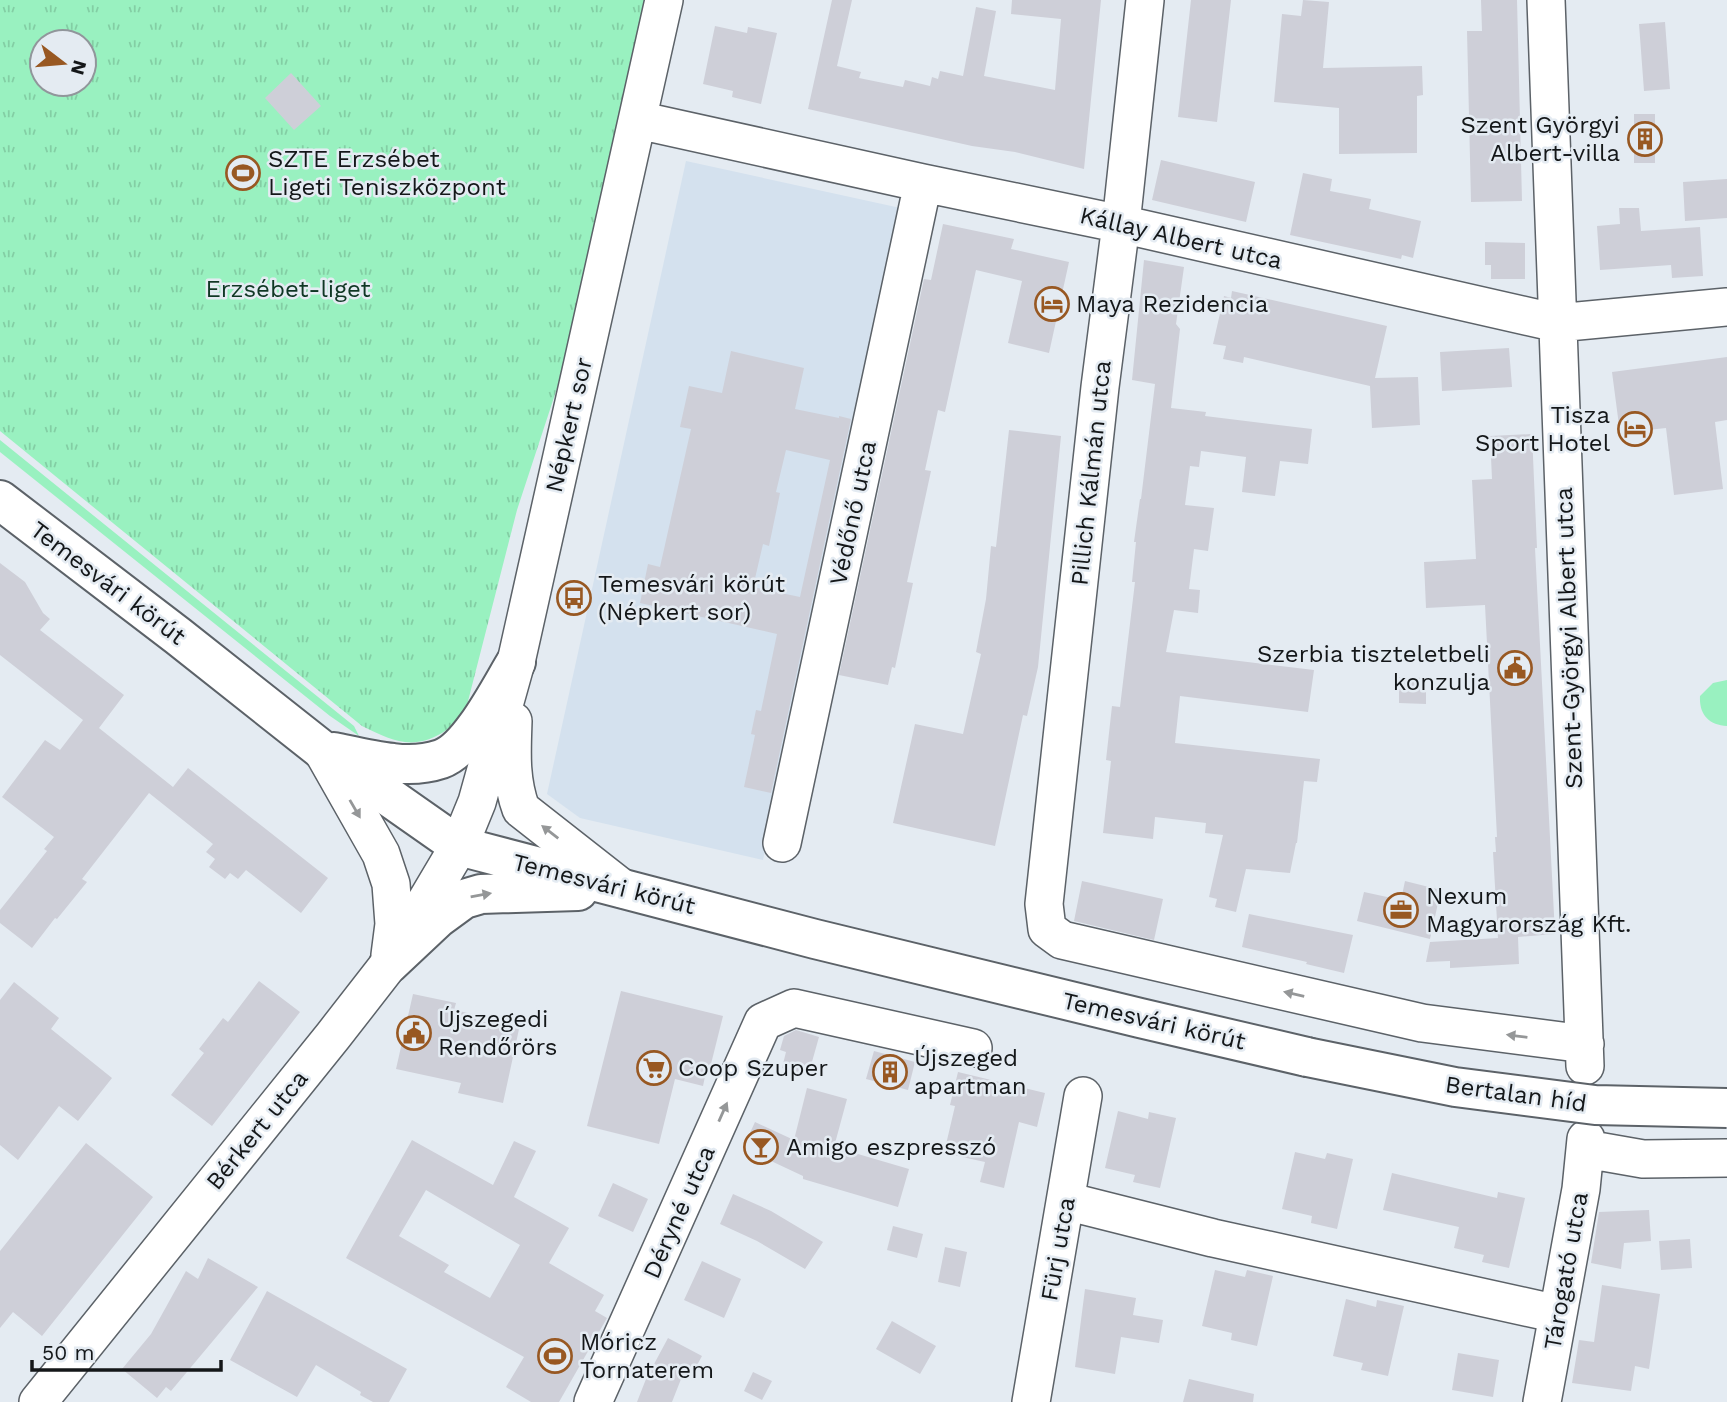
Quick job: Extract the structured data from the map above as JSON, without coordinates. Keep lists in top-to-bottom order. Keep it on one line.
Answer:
{"streets":{"main road":["Temesvári körút","Bertalan híd"],"street":["Kállay Albert utca","Népkert sor","Pillich Kálmán utca","Védőnő utca","Szent-Györgyi Albert utca","Bérkert utca","Déryné utca","Fürj utca","Tárogató utca"]},"crossings":[["Kállay Albert utca","Népkert sor"],["Kállay Albert utca","Pillich Kálmán utca"],["Kállay Albert utca","Védőnő utca"],["Kállay Albert utca","Szent-Györgyi Albert utca"],["Népkert sor","Temesvári körút"],["Népkert sor","Bérkert utca"],["Pillich Kálmán utca","Szent-Györgyi Albert utca"],["Temesvári körút","Bertalan híd"],["Temesvári körút","Bérkert utca"]],"one_way":["Déryné utca"],"parks":["Erzsébet-liget"],"places":{"building":["Szent Györgyi Albert-villa","Újszeged apartman"],"sports":["SZTE Erzsébet Ligeti Teniszközpont","Móricz Tornaterem"],"hotel":["Maya Rezidencia","Tisza Sport Hotel"],"bus stop":["Temesvári körút (Népkert sor)"],"public building":["Szerbia tiszteletbeli konzulja","Újszegedi Rendőrörs"],"office":["Nexum Magyarország Kft."],"supermarket":["Coop Szuper"],"bar":["Amigo eszpresszó"]},"scale_bar":"50 m","north":"right"}
